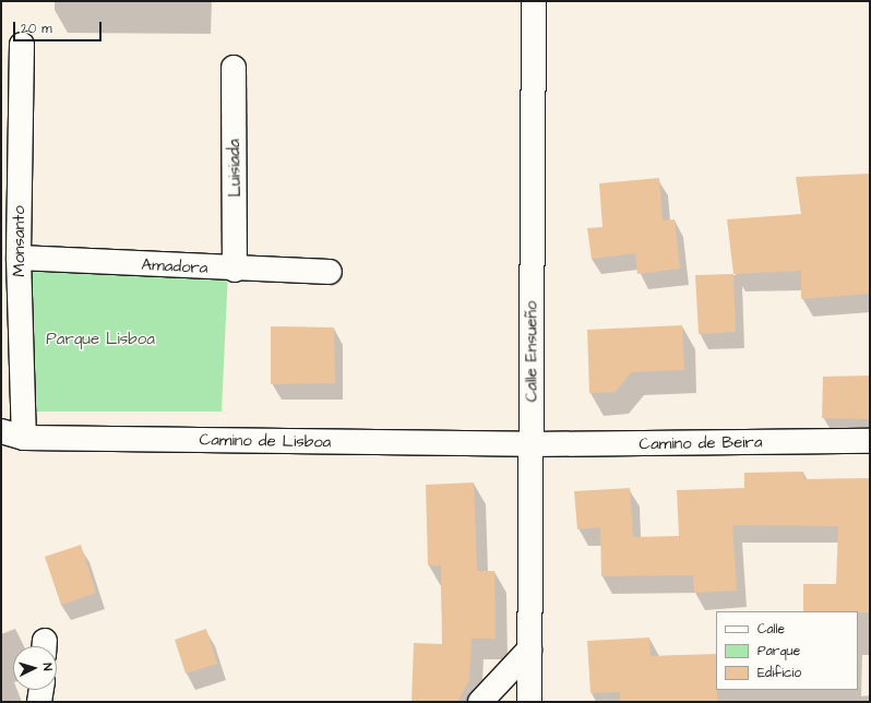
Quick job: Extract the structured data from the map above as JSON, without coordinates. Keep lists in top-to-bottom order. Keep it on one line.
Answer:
{"streets":{"street":["Luisiada","Monsanto","Amadora","Calle Ensueño","Camino de Lisboa","Camino de Beira"]},"crossings":[["Luisiada","Amadora"],["Monsanto","Amadora"],["Monsanto","Camino de Lisboa"],["Calle Ensueño","Camino de Lisboa"],["Calle Ensueño","Camino de Beira"],["Camino de Lisboa","Camino de Beira"]],"parks":["Parque Lisboa"],"legend":["Calle","Parque","Edificio"],"scale_bar":"20 m","north":"right"}
